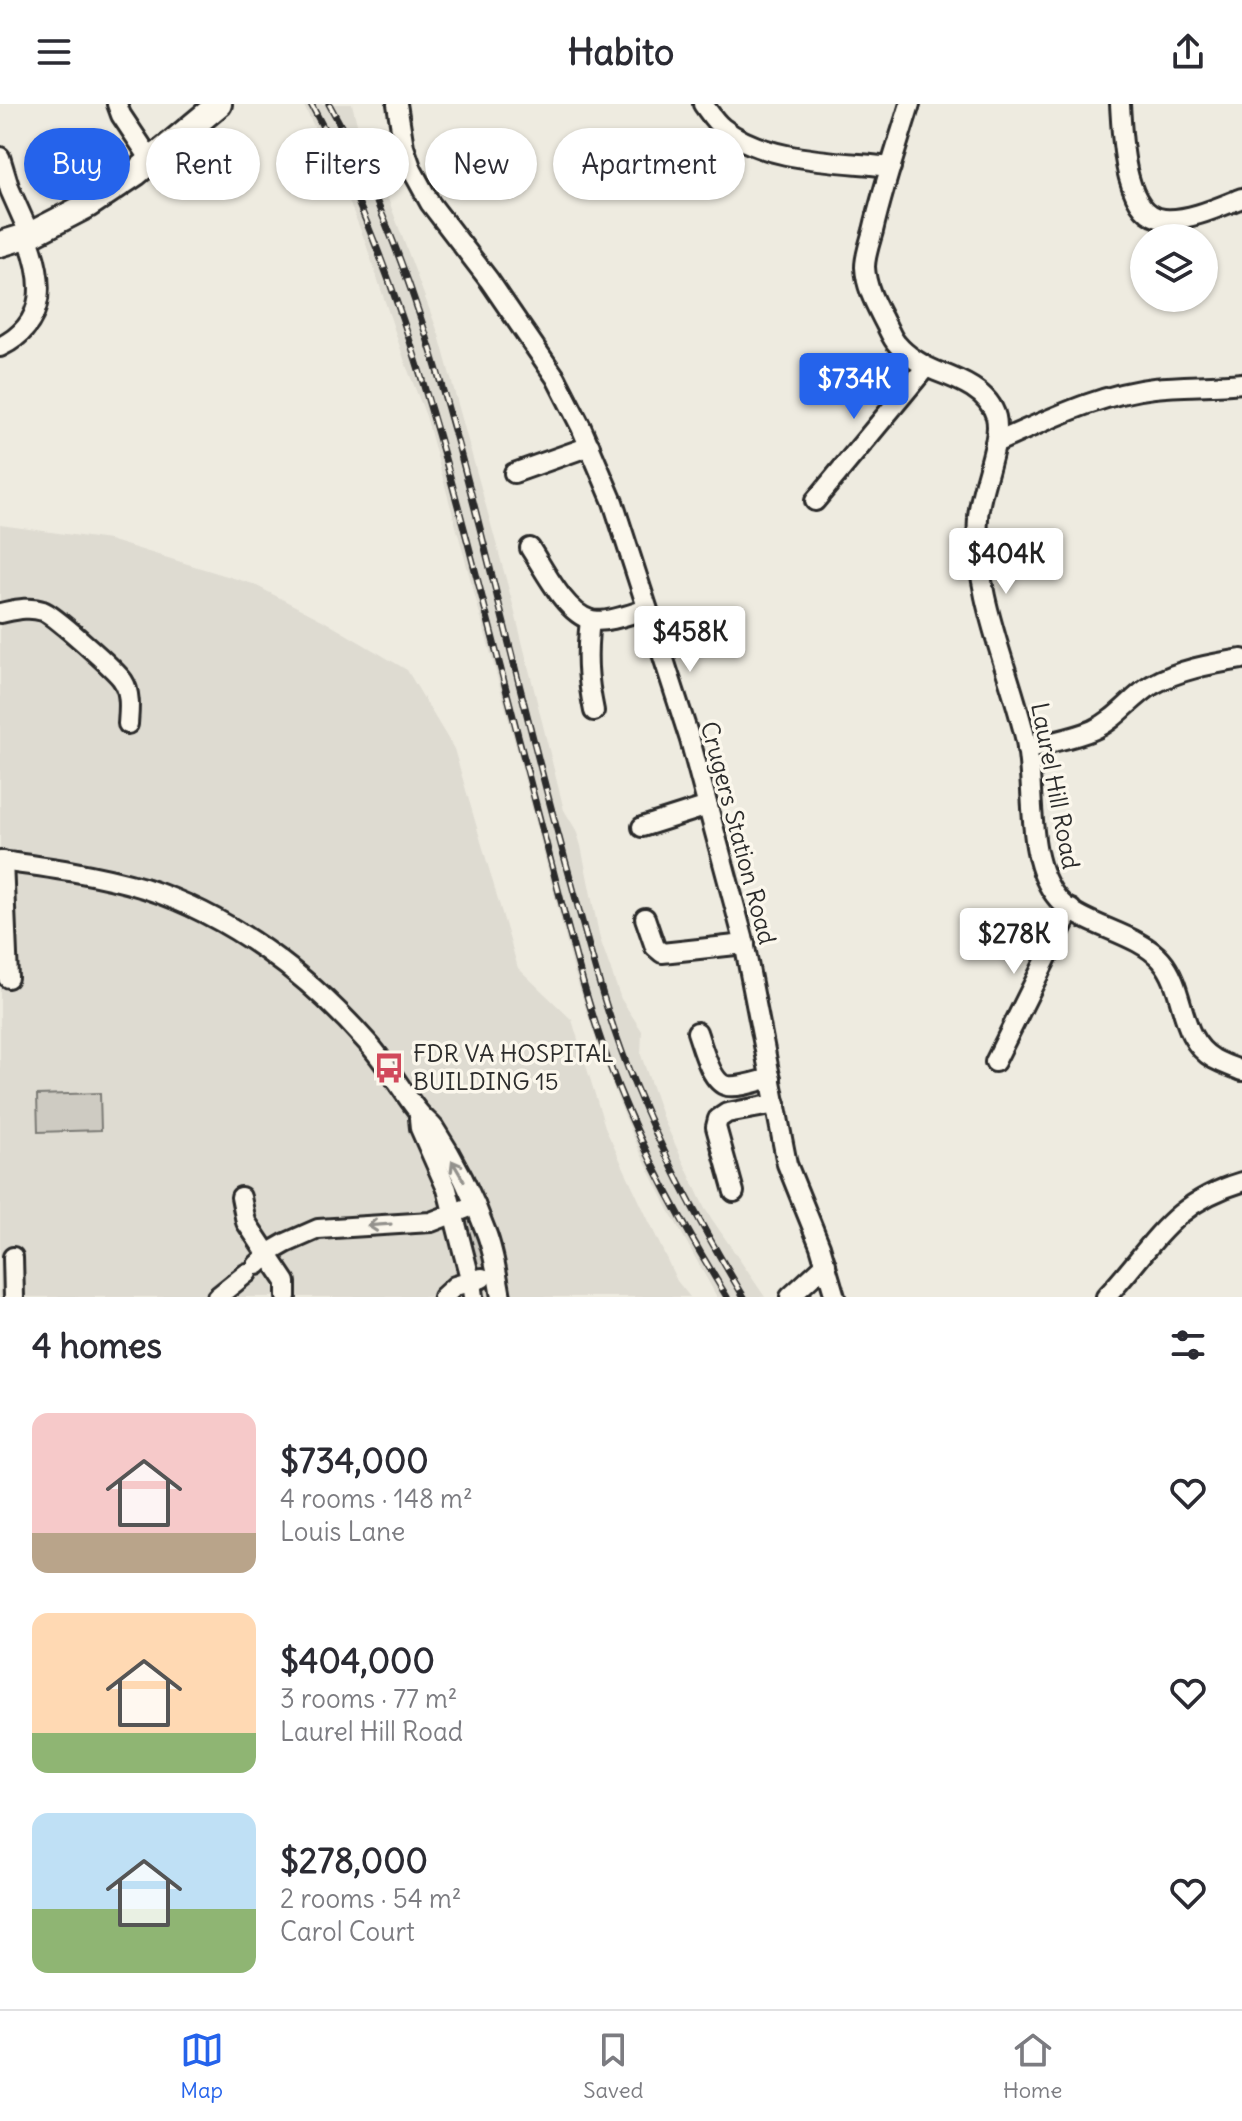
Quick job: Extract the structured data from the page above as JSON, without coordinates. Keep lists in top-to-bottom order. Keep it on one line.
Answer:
{"streets":{"street":["Laurel Hill Road","Crugers Station Road"]},"places":{"bus stop":["FDR VA HOSPITAL BUILDING 15"]},"page":{"header":"Habito","chip":["Buy","Rent","Filters","New","Apartment"],"price":["$734K","$404K","$458K","$278K"],"heading":"4 homes","list":[{"name":"$734,000","note":"4 rooms · 148 m² · Louis Lane"},{"name":"$404,000","note":"3 rooms · 77 m² · Laurel Hill Road"},{"name":"$278,000","note":"2 rooms · 54 m² · Carol Court"}],"tabs":["Map","Saved","Home"]}}
